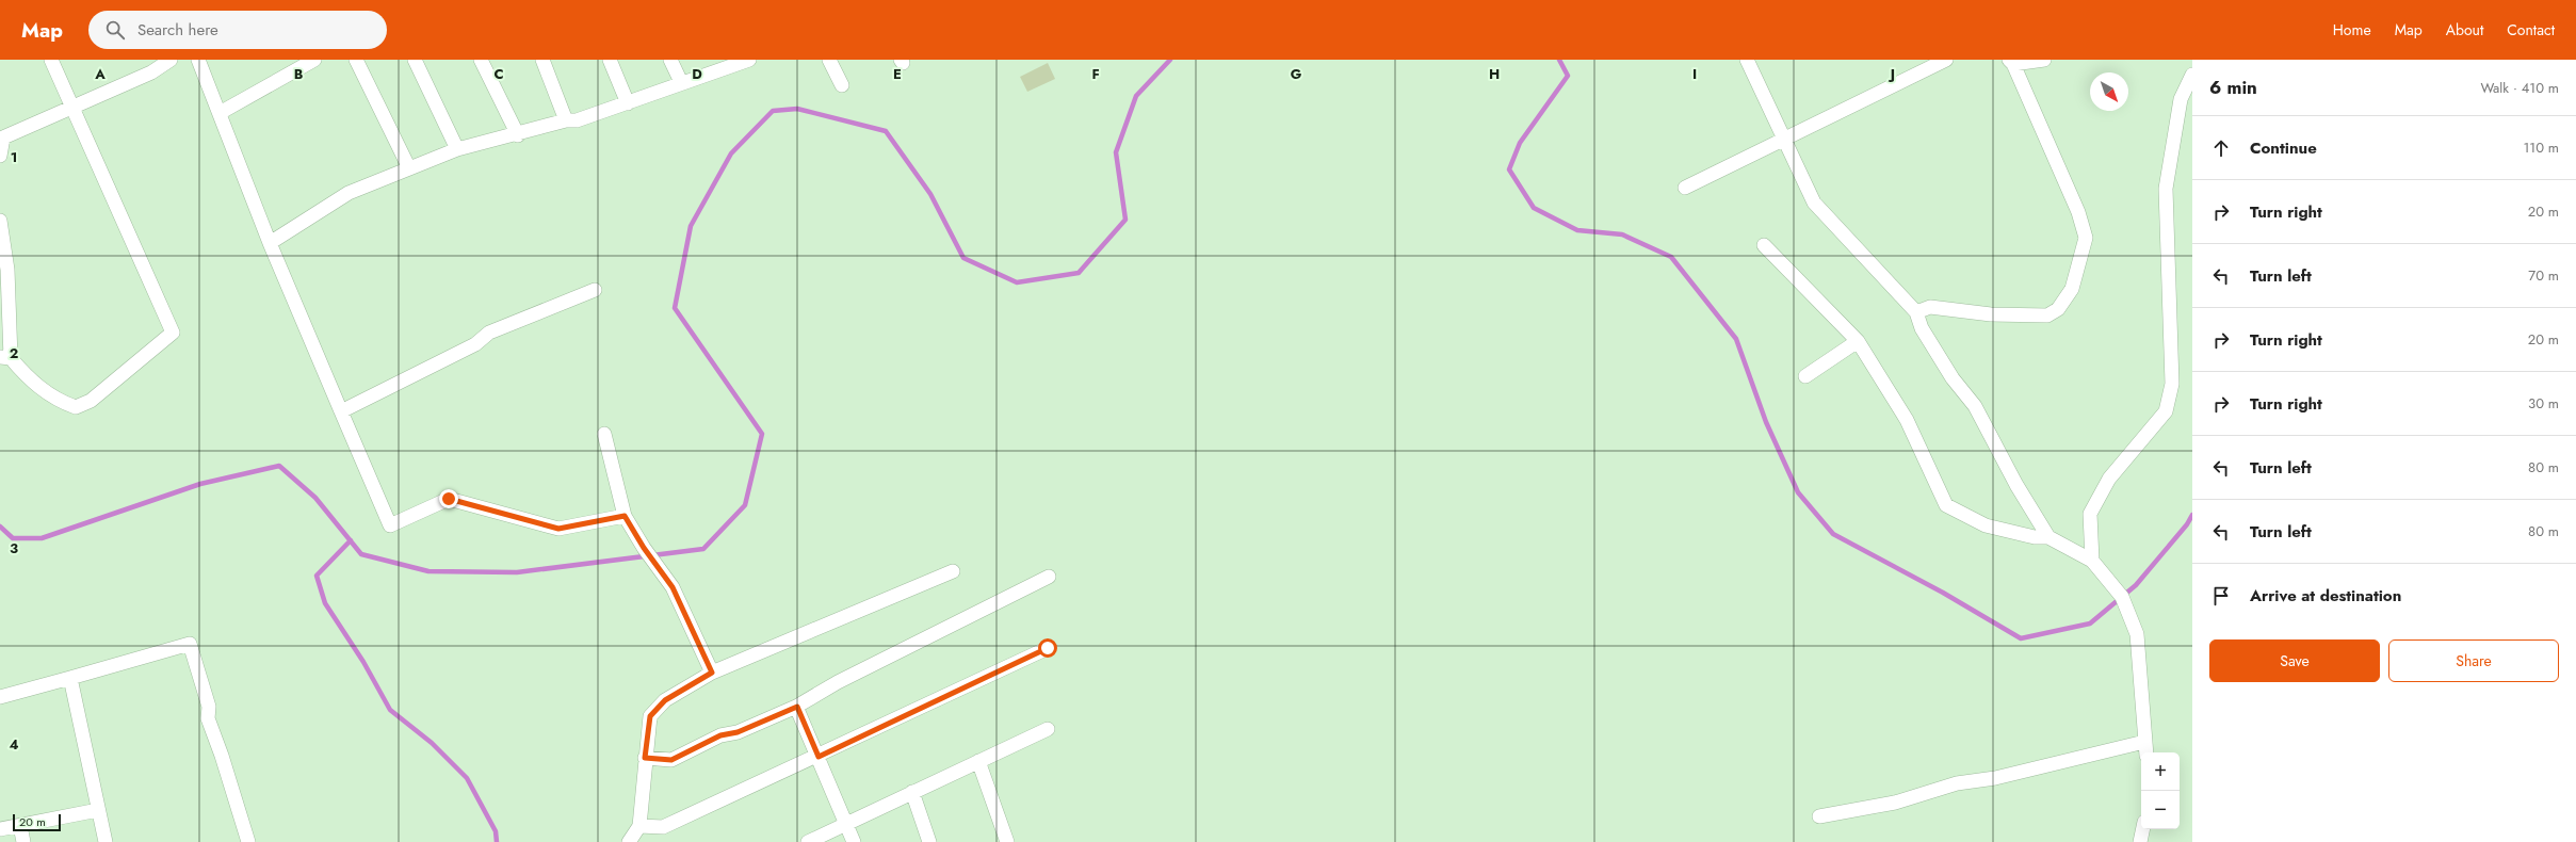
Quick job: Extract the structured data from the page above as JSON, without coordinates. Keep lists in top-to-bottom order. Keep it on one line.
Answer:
{"scale_bar":"20 m","north":"bottom right","page":{"header":"Map","search":"Search here","nav":["Home","Map","About","Contact"],"heading":["6 min","Walk · 410 m"],"list":[["Continue","110 m"],["Turn right","20 m"],["Turn left","70 m"],["Turn right","20 m"],["Turn right","30 m"],["Turn left","80 m"],["Turn left","80 m"],"Arrive at destination"],"buttons":["Save","Share"],"map_buttons":["+","−"],"scale":"20 m"},"grid":{"columns":["A","B","C","D","E","F","G","H","I","J"],"rows":["1","2","3","4"]}}
